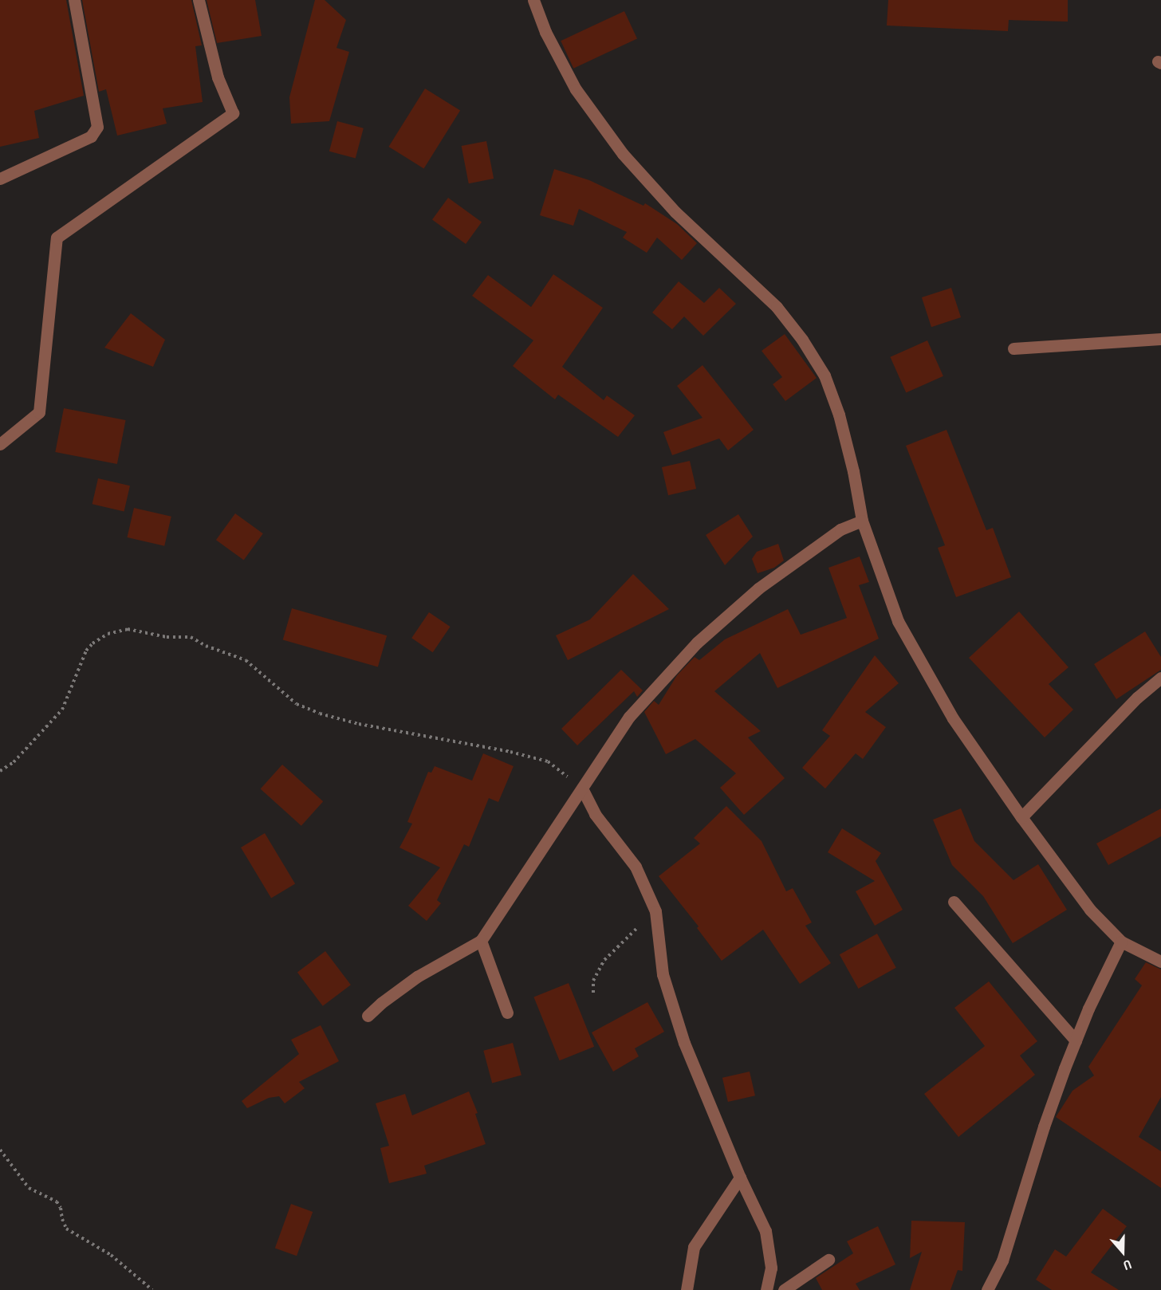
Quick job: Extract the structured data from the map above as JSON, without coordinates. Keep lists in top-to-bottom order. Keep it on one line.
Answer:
{"north":"bottom"}
